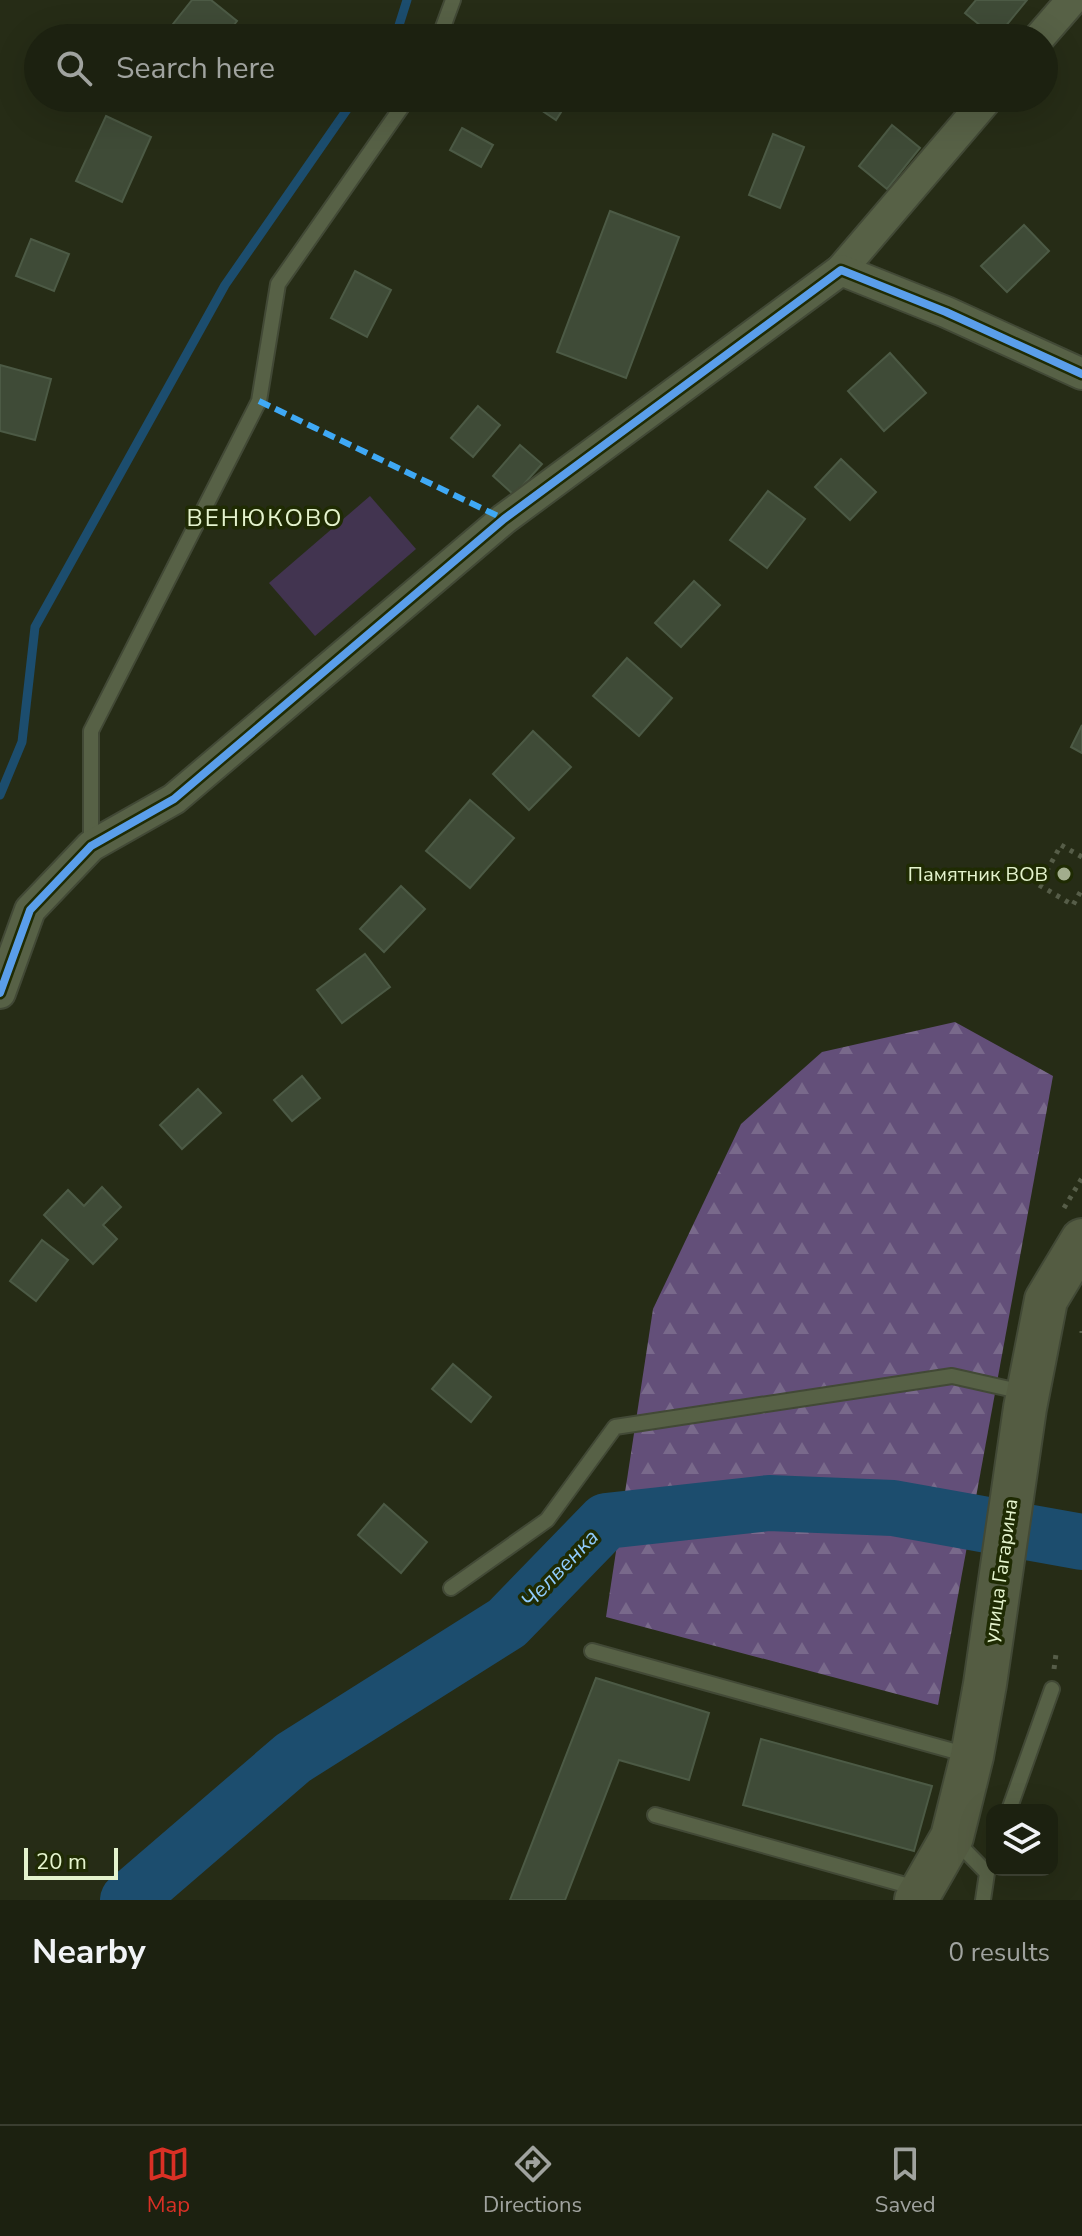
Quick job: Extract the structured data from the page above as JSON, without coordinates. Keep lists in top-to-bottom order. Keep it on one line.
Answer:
{"streets":{"main road":["улица Гагарина"]},"districts":["ВЕНЮКОВО"],"water":["Челвенка"],"places":["Памятник ВОВ"],"scale_bar":"20 m","page":{"search":"Search here","scale":"20 m","heading":["Nearby","0 results"],"nav":["Map","Directions","Saved"]}}
